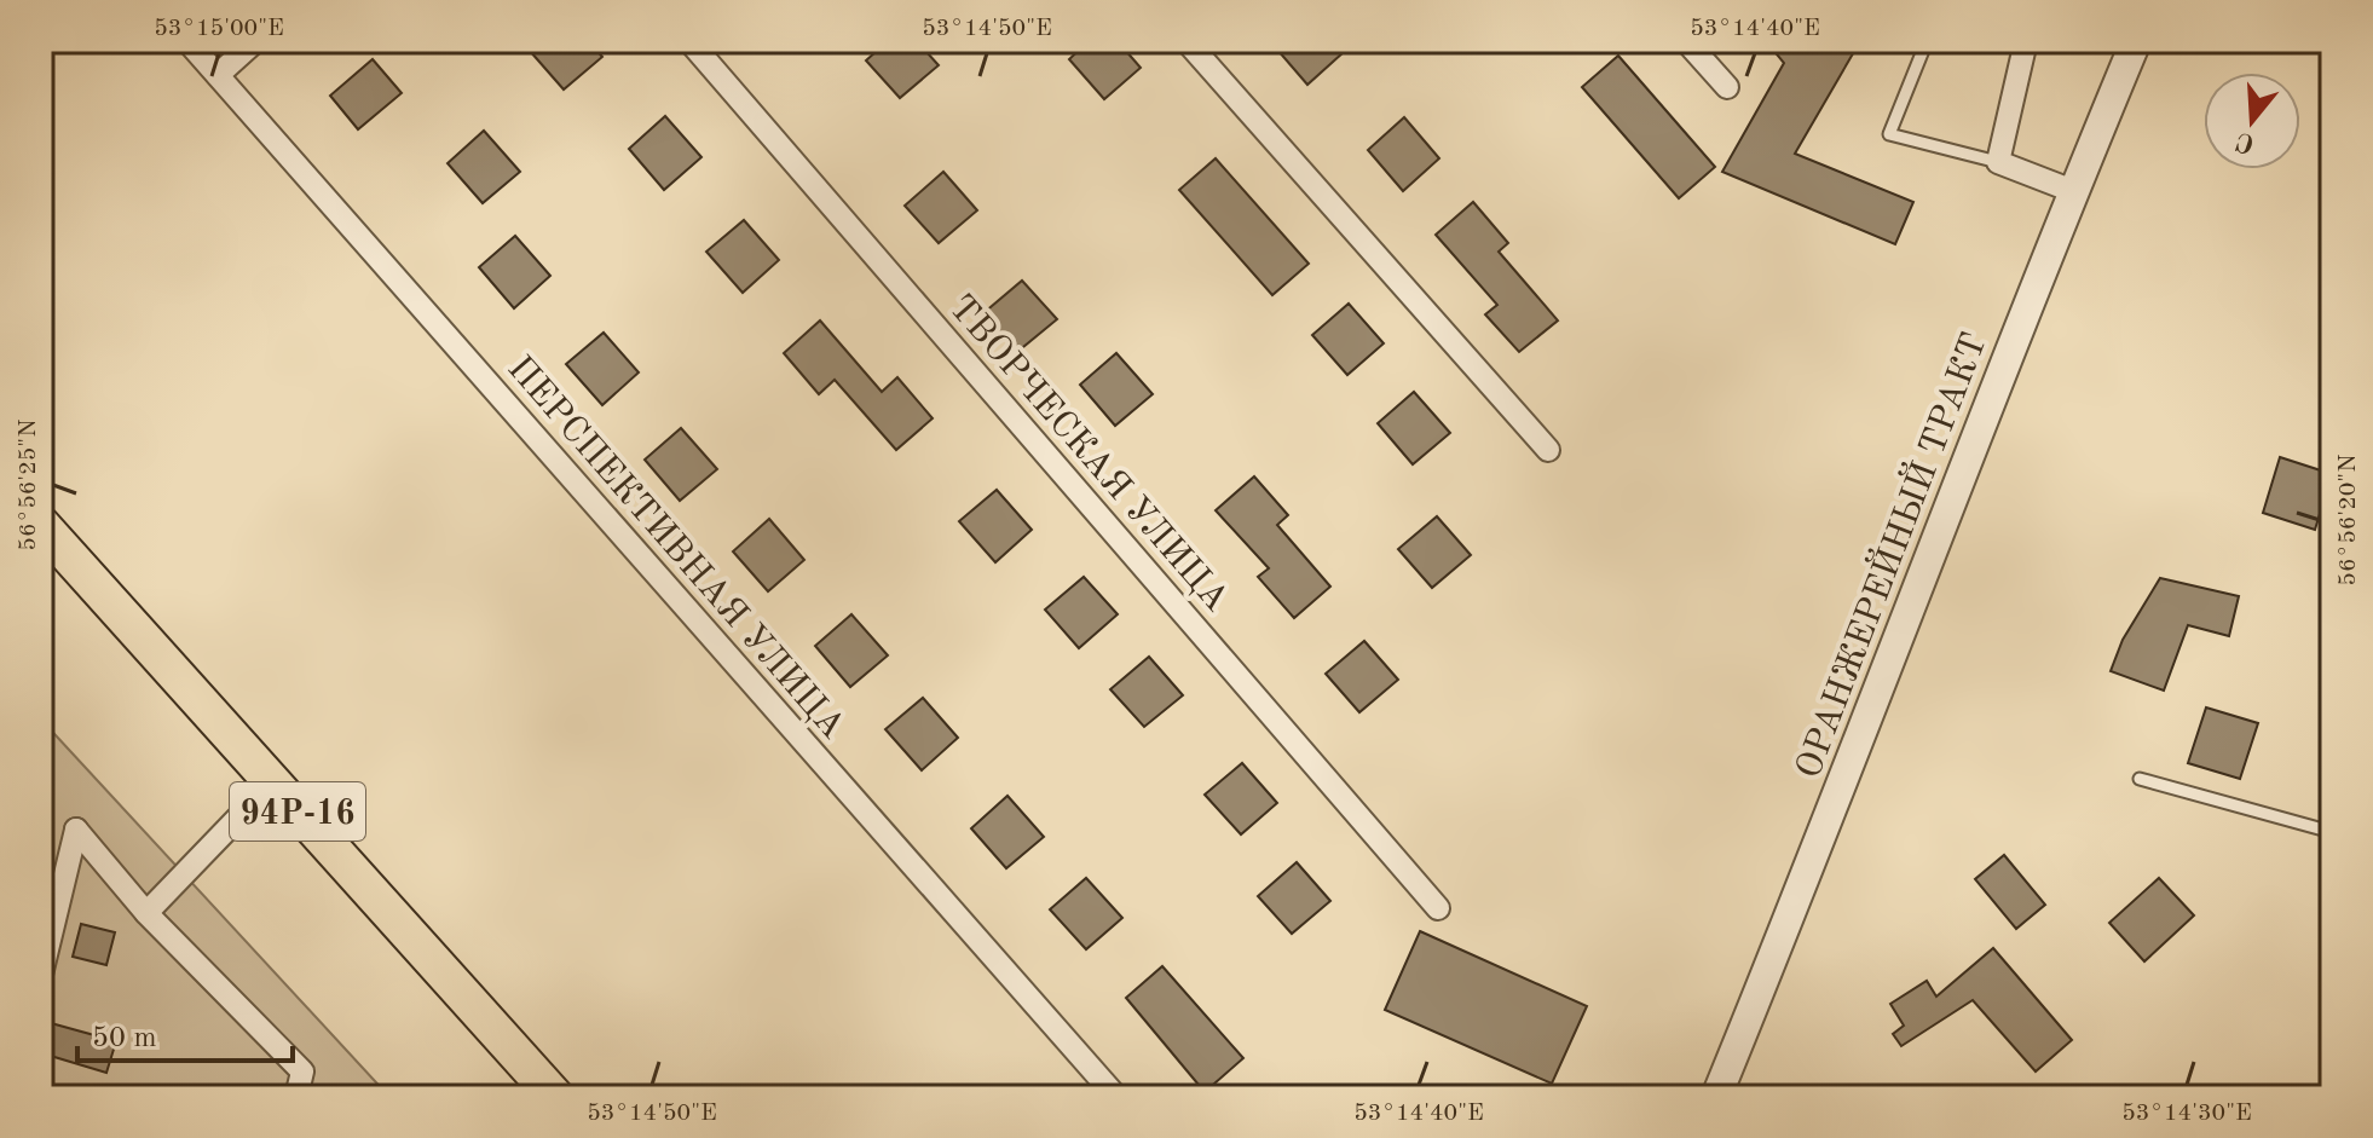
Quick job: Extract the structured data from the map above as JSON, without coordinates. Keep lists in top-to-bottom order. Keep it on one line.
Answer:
{"streets":{"main road":["94Р-16"],"street":["ТВОРЧЕСКАЯ УЛИЦА","ПЕРСПЕКТИВНАЯ УЛИЦА","ОРАНЖЕРЕЙНЫЙ ТРАКТ"]},"scale_bar":"50 m","north":"bottom","coordinates":["53°15'00\"E","53°14'50\"E","53°14'40\"E","56°56'25\"N","56°56'20\"N","53°14'30\"E"]}
